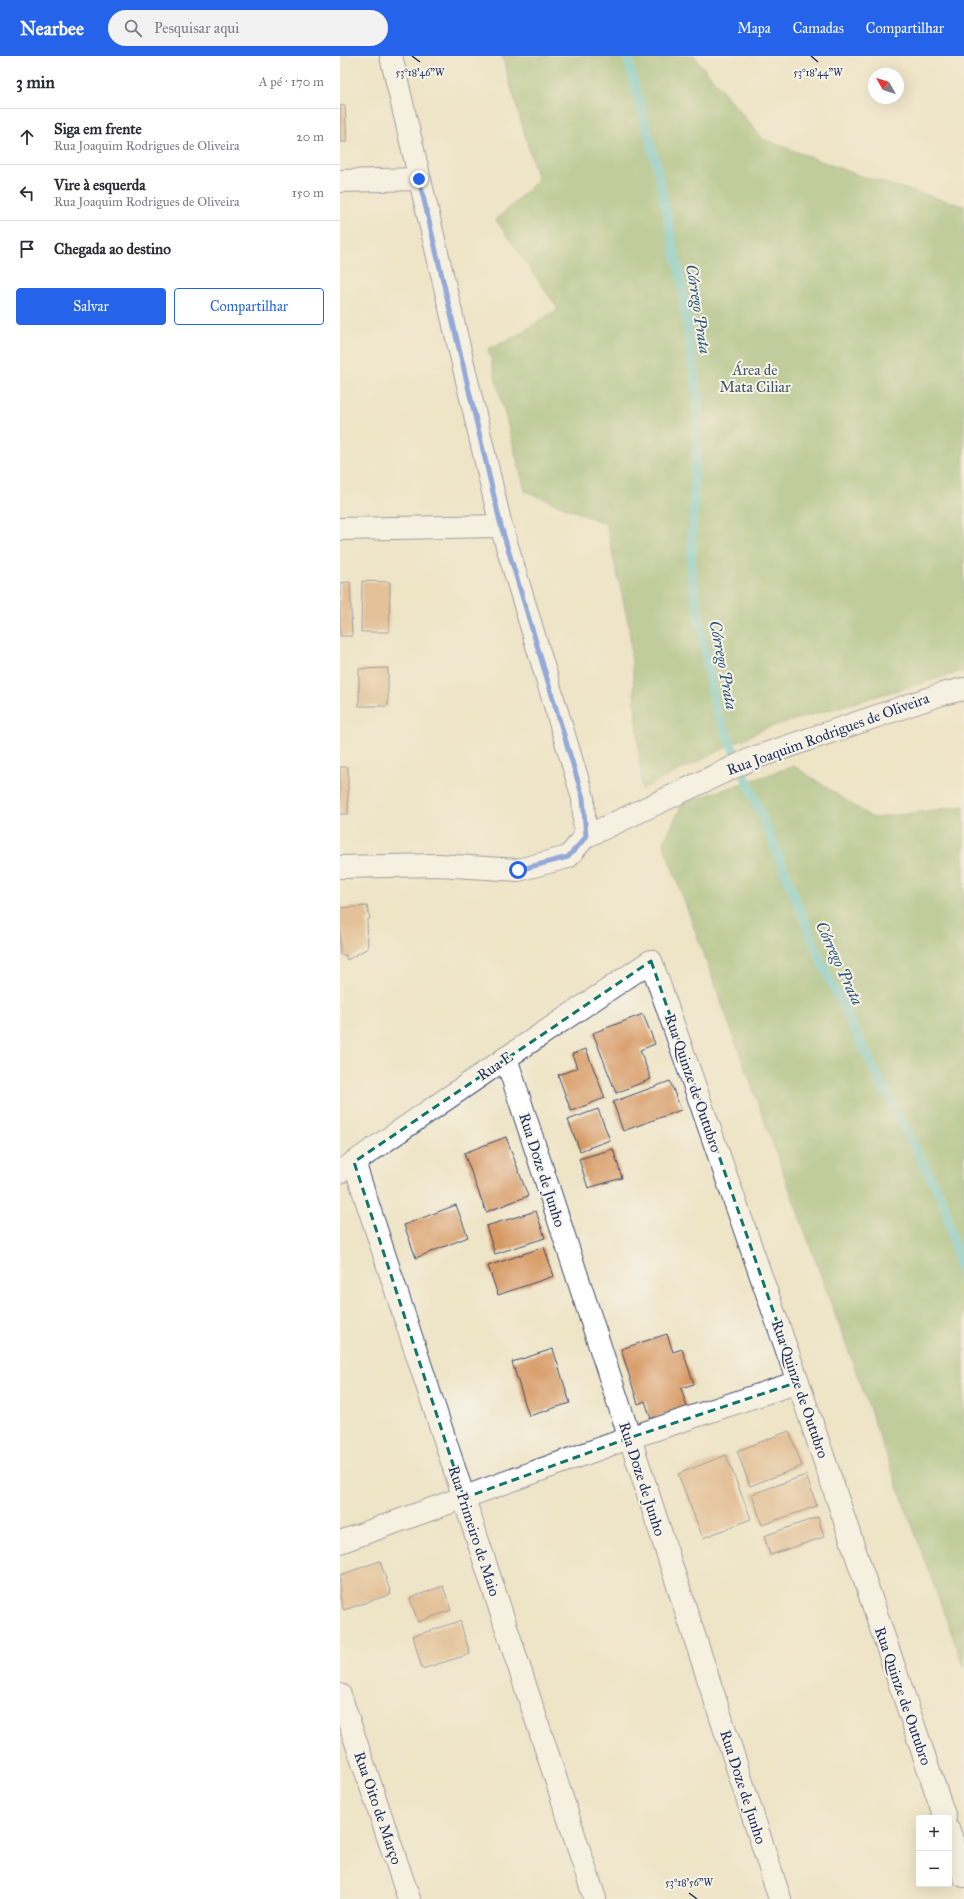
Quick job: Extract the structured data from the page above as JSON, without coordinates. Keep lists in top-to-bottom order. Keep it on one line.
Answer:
{"streets":{"street":["Rua Joaquim Rodrigues de Oliveira","Rua E","Rua Quinze de Outubro","Rua Doze de Junho","Rua Primeiro de Maio","Rua Oito de Março"]},"crossings":[["Rua E","Rua Quinze de Outubro"],["Rua E","Rua Doze de Junho"],["Rua E","Rua Primeiro de Maio"]],"water":["Córrego Prata"],"parks":["Área de Mata Ciliar"],"north":"top left","page":{"header":"Nearbee","search":"Pesquisar aqui","nav":["Mapa","Camadas","Compartilhar"],"heading":["3 min","A pé · 170 m"],"list":[["Siga em frente","Rua Joaquim Rodrigues de Oliveira","20 m"],["Vire à esquerda","Rua Joaquim Rodrigues de Oliveira","150 m"],"Chegada ao destino"],"buttons":["Salvar","Compartilhar"],"map_buttons":["+","−"]},"coordinates":["53°18'46\"W","53°18'44\"W","53°18'56\"W"]}
